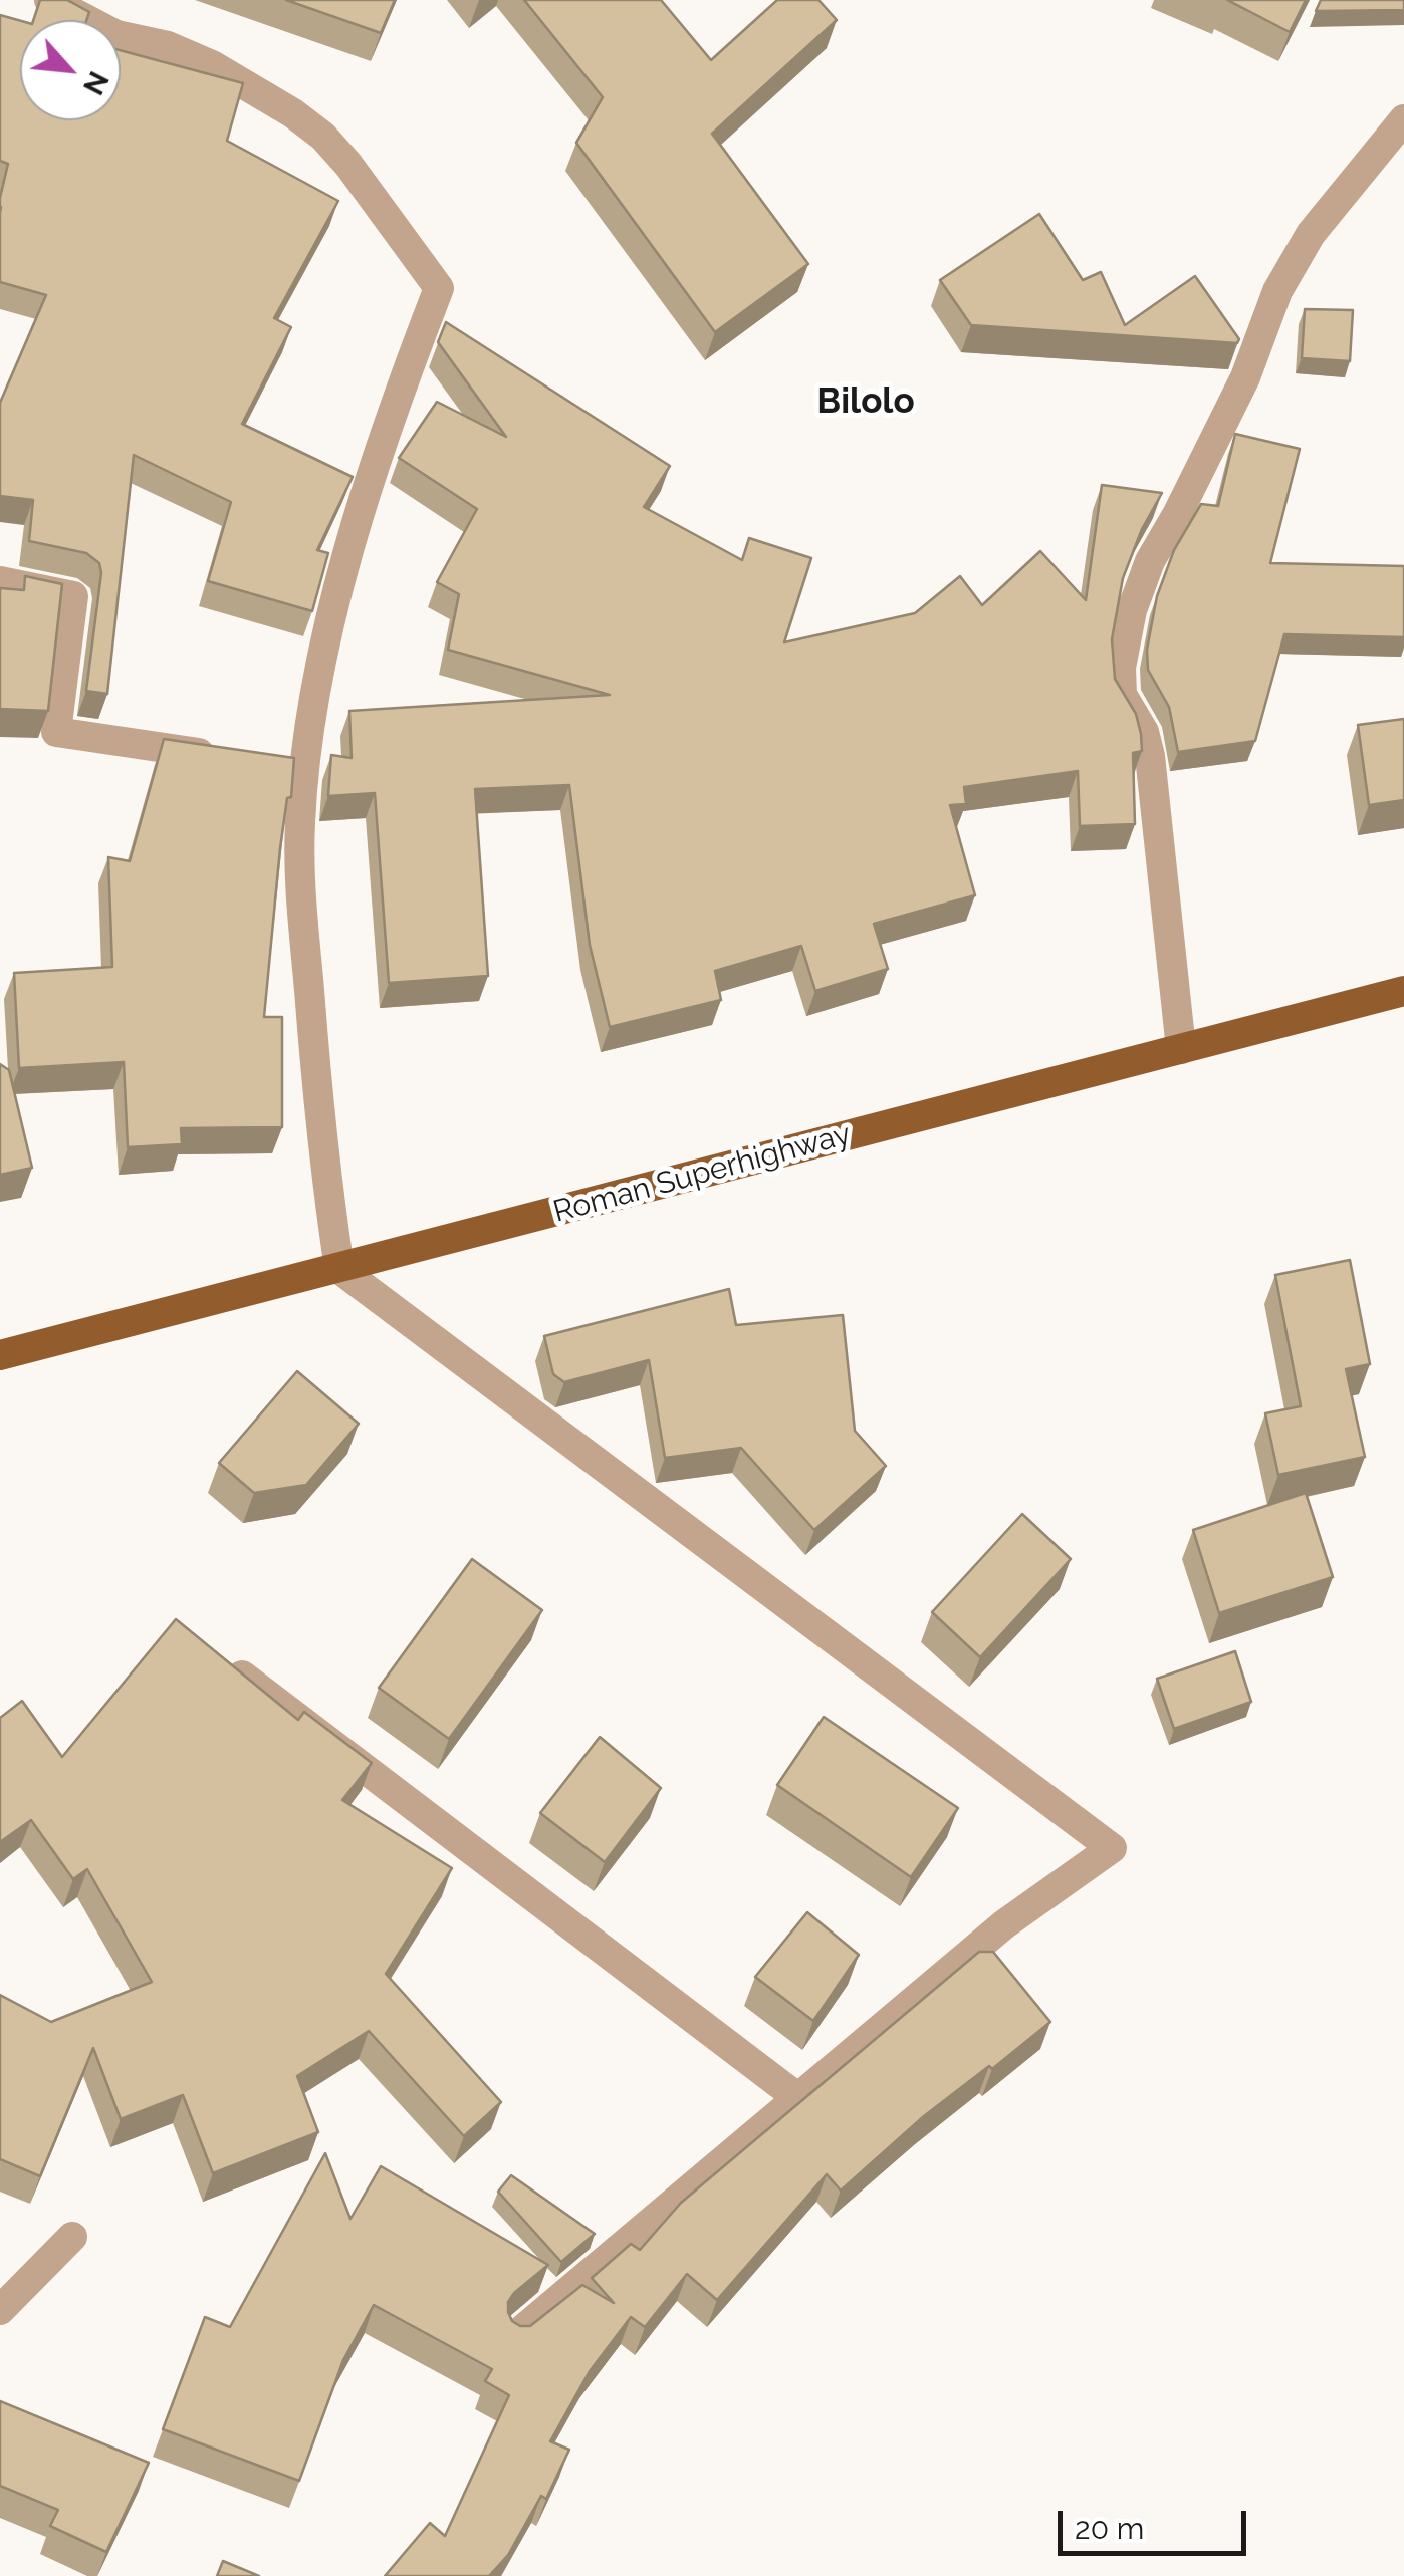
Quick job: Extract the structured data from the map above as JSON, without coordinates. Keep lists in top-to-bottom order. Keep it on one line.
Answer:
{"streets":{"main road":["Roman Superhighway"]},"districts":["Bilolo"],"scale_bar":"20 m","north":"bottom right"}
